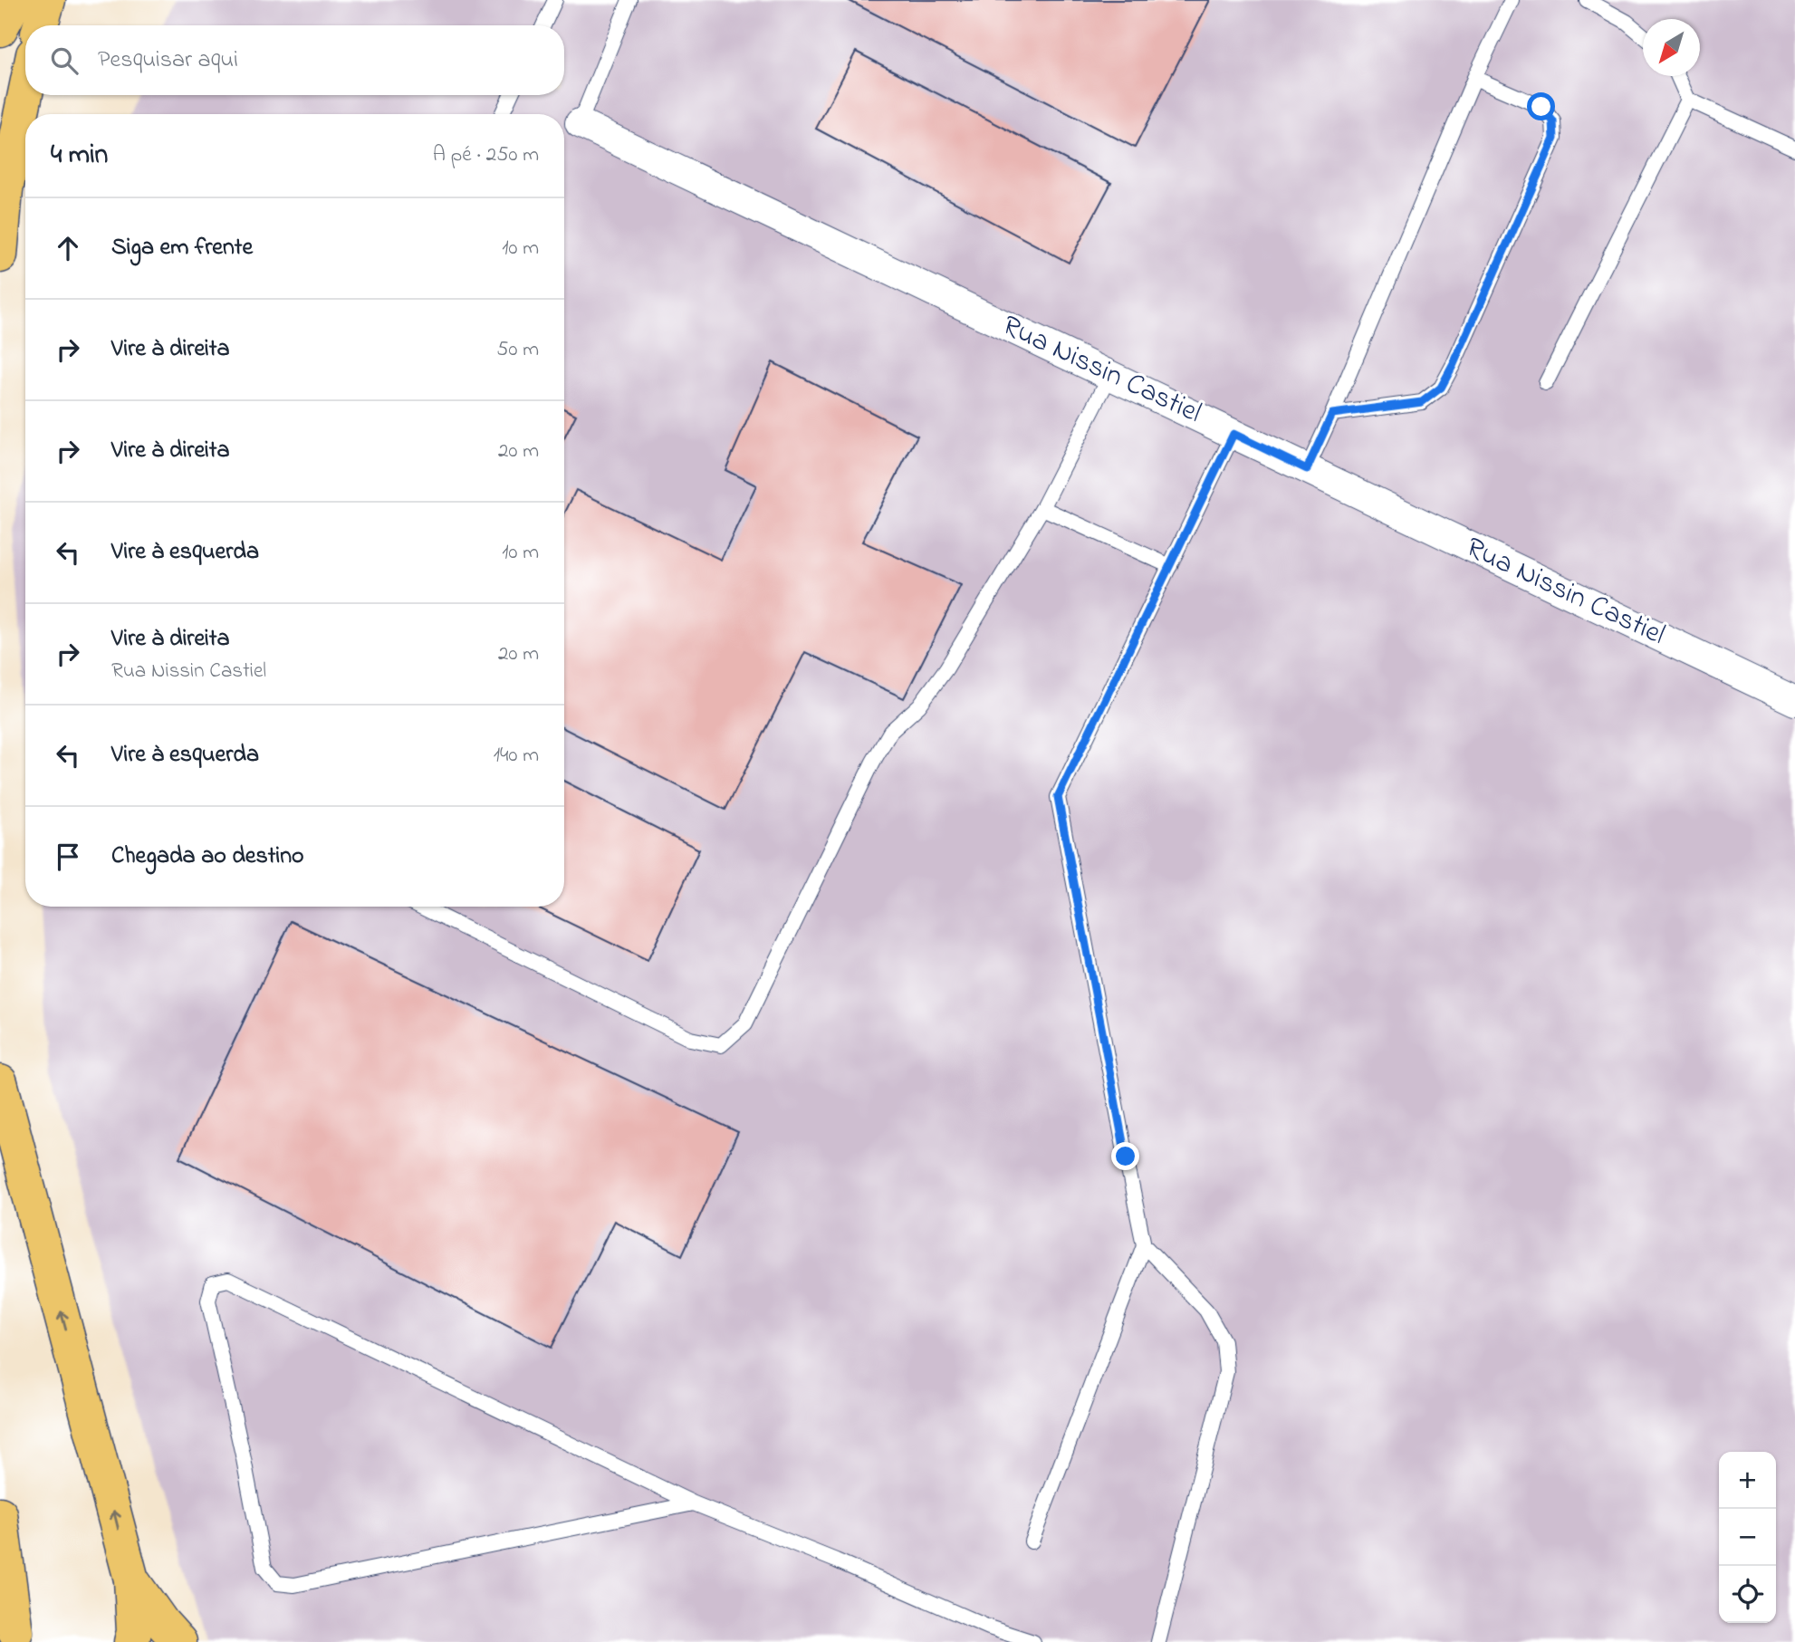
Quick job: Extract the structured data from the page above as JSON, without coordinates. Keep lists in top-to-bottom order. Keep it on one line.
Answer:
{"streets":{"street":["Rua Nissin Castiel"]},"north":"bottom left","page":{"search":"Pesquisar aqui","heading":["4 min","A pé · 250 m"],"list":[["Siga em frente","10 m"],["Vire à direita","50 m"],["Vire à direita","20 m"],["Vire à esquerda","10 m"],["Vire à direita","Rua Nissin Castiel","20 m"],["Vire à esquerda","140 m"],"Chegada ao destino"],"map_buttons":["+","−"]}}
